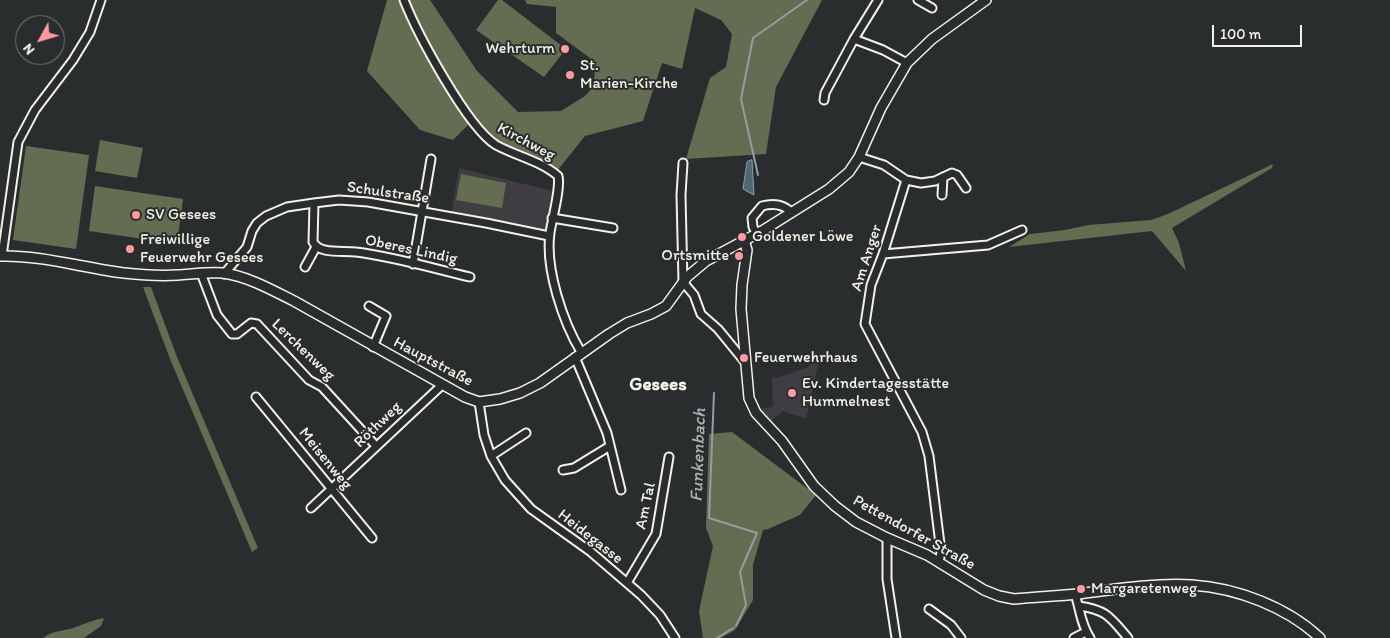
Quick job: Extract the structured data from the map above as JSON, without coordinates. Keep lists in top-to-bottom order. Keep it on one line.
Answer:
{"streets":{"street":["Kirchweg","Schulstraße","Oberes Lindig","Am Anger","Lerchenweg","Hauptstraße","Röthweg","Meisenweg","Am Tal","Pettendorfer Straße","Heidegasse"]},"crossings":[["Kirchweg","Schulstraße"],["Kirchweg","Hauptstraße"],["Schulstraße","Hauptstraße"],["Am Anger","Pettendorfer Straße"],["Lerchenweg","Hauptstraße"],["Lerchenweg","Röthweg"],["Hauptstraße","Röthweg"],["Hauptstraße","Pettendorfer Straße"],["Hauptstraße","Heidegasse"],["Röthweg","Meisenweg"],["Am Tal","Heidegasse"]],"districts":["Gesees"],"water":["Funkenbach"],"places":["Wehrturm","St. Marien-Kirche","SV Gesees","Goldener Löwe","Freiwillige Feuerwehr Gesees","Ortsmitte","Feuerwehrhaus","Ev. Kindertagesstätte Hummelnest","Margaretenweg"],"scale_bar":"100 m","north":"bottom left"}
